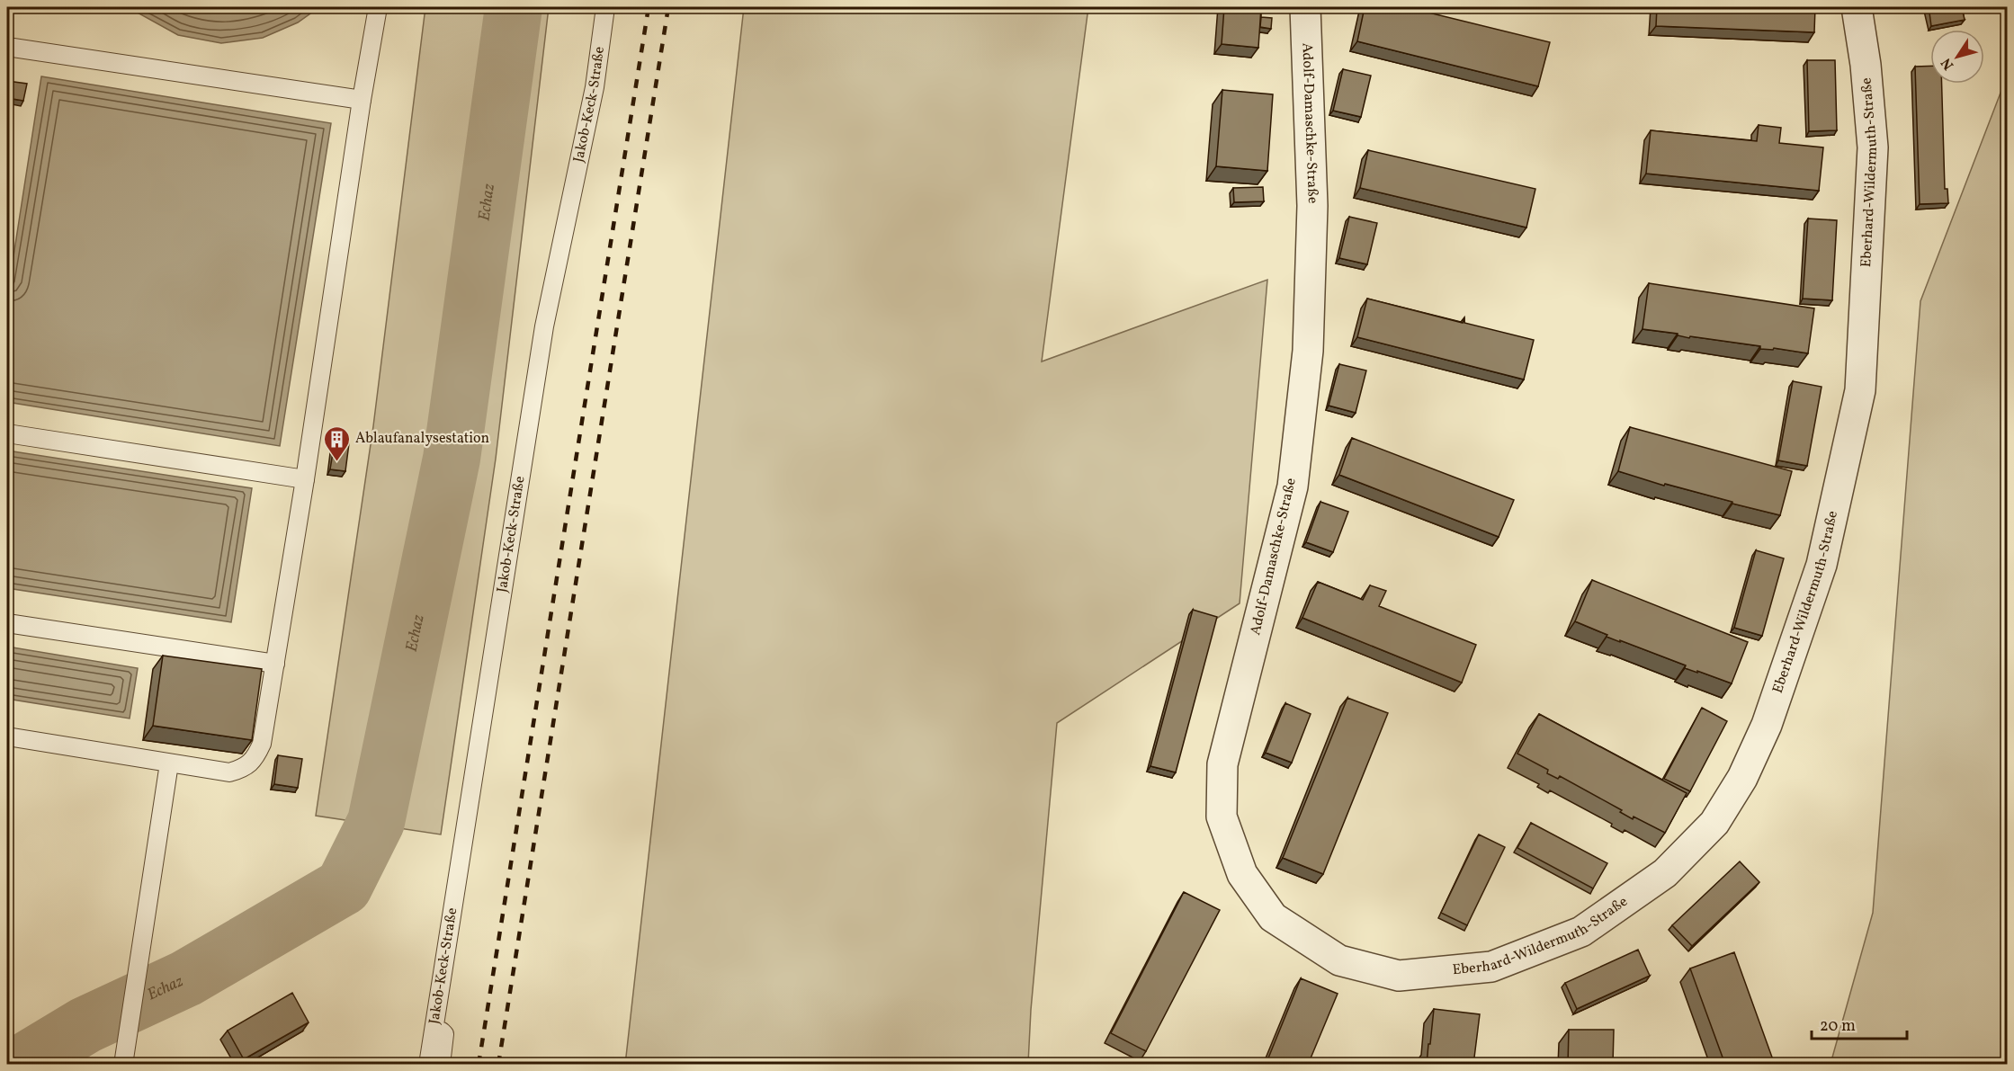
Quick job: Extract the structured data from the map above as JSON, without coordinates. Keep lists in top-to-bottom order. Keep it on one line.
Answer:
{"streets":{"street":["Adolf-Damaschke-Straße","Eberhard-Wildermuth-Straße"],"lane":["Jakob-Keck-Straße"]},"crossings":[["Adolf-Damaschke-Straße","Eberhard-Wildermuth-Straße"]],"water":["Echaz"],"places":{"building":["Ablaufanalysestation"]},"scale_bar":"20 m","north":"bottom left"}
